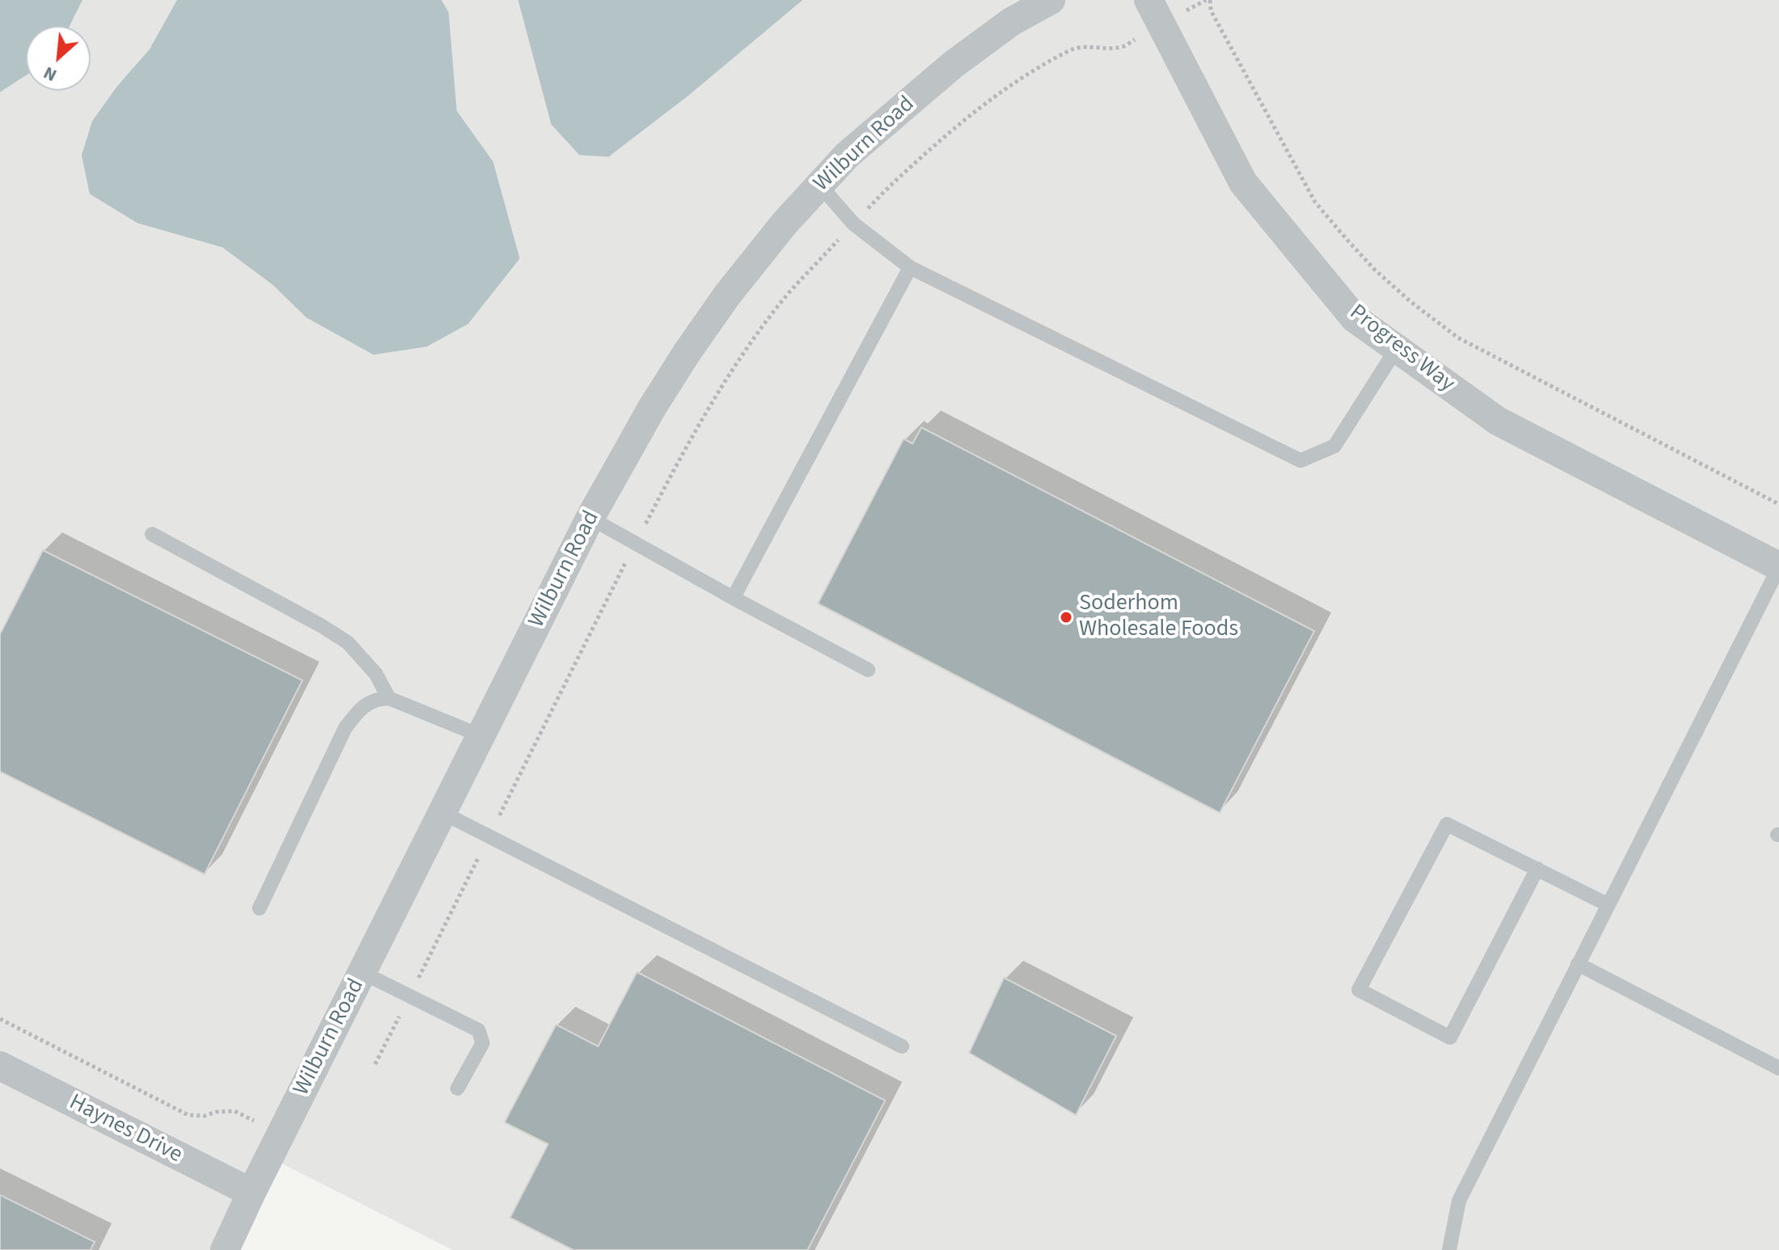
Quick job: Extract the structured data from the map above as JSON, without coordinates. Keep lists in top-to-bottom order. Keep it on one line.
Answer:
{"streets":{"street":["Wilburn Road","Progress Way","Haynes Drive"]},"crossings":[["Wilburn Road","Haynes Drive"]],"places":["Soderhom Wholesale Foods"],"north":"bottom left"}
